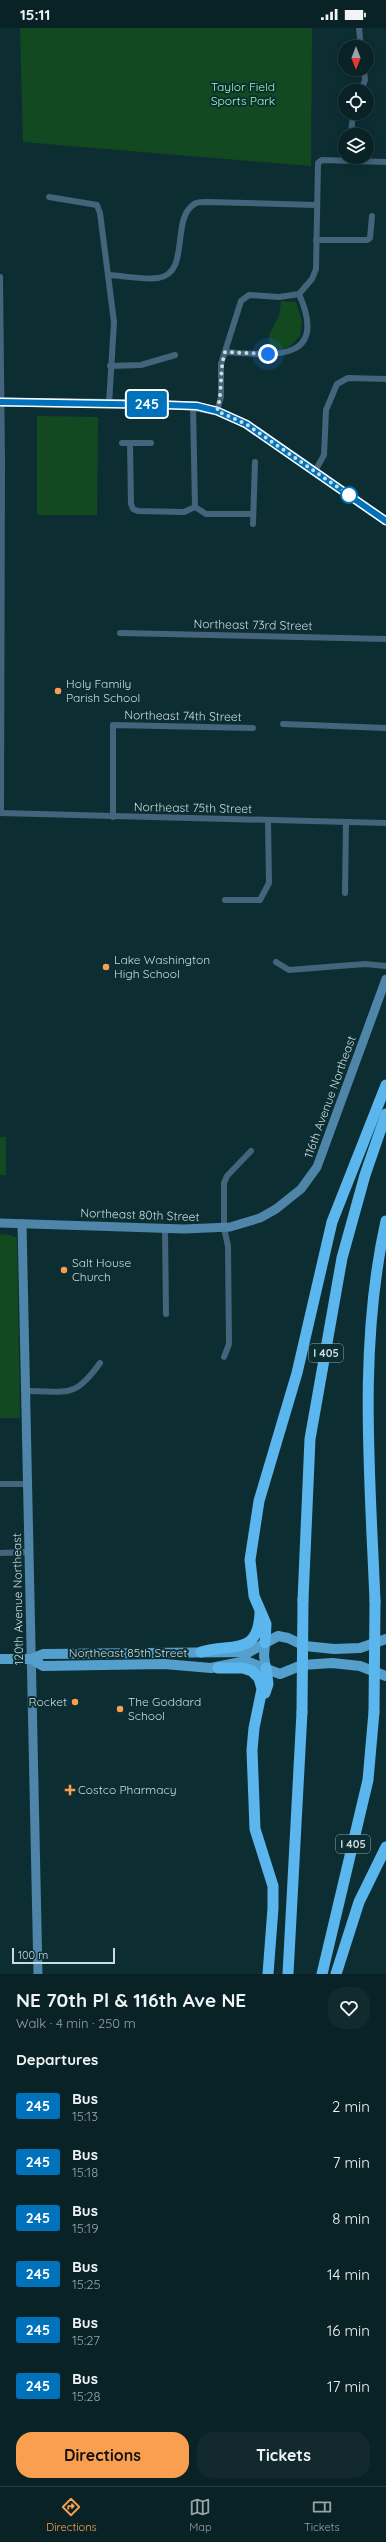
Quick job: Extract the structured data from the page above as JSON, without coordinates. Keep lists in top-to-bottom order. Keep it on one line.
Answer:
{"streets":{"highway":["I 405"],"main road":["Northeast 85th Street"],"street":["Northeast 73rd Street","Northeast 74th Street","Northeast 75th Street","116th Avenue Northeast","Northeast 80th Street","120th Avenue Northeast"]},"crossings":[["Northeast 74th Street","Northeast 75th Street"],["116th Avenue Northeast","Northeast 80th Street"],["Northeast 80th Street","120th Avenue Northeast"],["120th Avenue Northeast","Northeast 85th Street"]],"parks":["Taylor Field Sports Park"],"places":{"other":["Holy Family Parish School","Lake Washington High School","Salt House Church","Rocket","The Goddard School"],"health":["Costco Pharmacy"]},"lines":["bus line 245"],"scale_bar":"100 m","north":"bottom","page":{"status":"15:11","on_map":"245","scale":"100 m","heading":[["NE 70th Pl & 116th Ave NE","Walk · 4 min · 250 m"],"Departures"],"list":[{"mark":"245","name":"Bus","note":"15:13","value":"2 min"},{"mark":"245","name":"Bus","note":"15:18","value":"7 min"},{"mark":"245","name":"Bus","note":"15:19","value":"8 min"},{"mark":"245","name":"Bus","note":"15:25","value":"14 min"},{"mark":"245","name":"Bus","note":"15:27","value":"16 min"},{"mark":"245","name":"Bus","note":"15:28","value":"17 min"}],"buttons":["Directions","Tickets"],"tabs":["Directions","Map","Tickets"]}}
